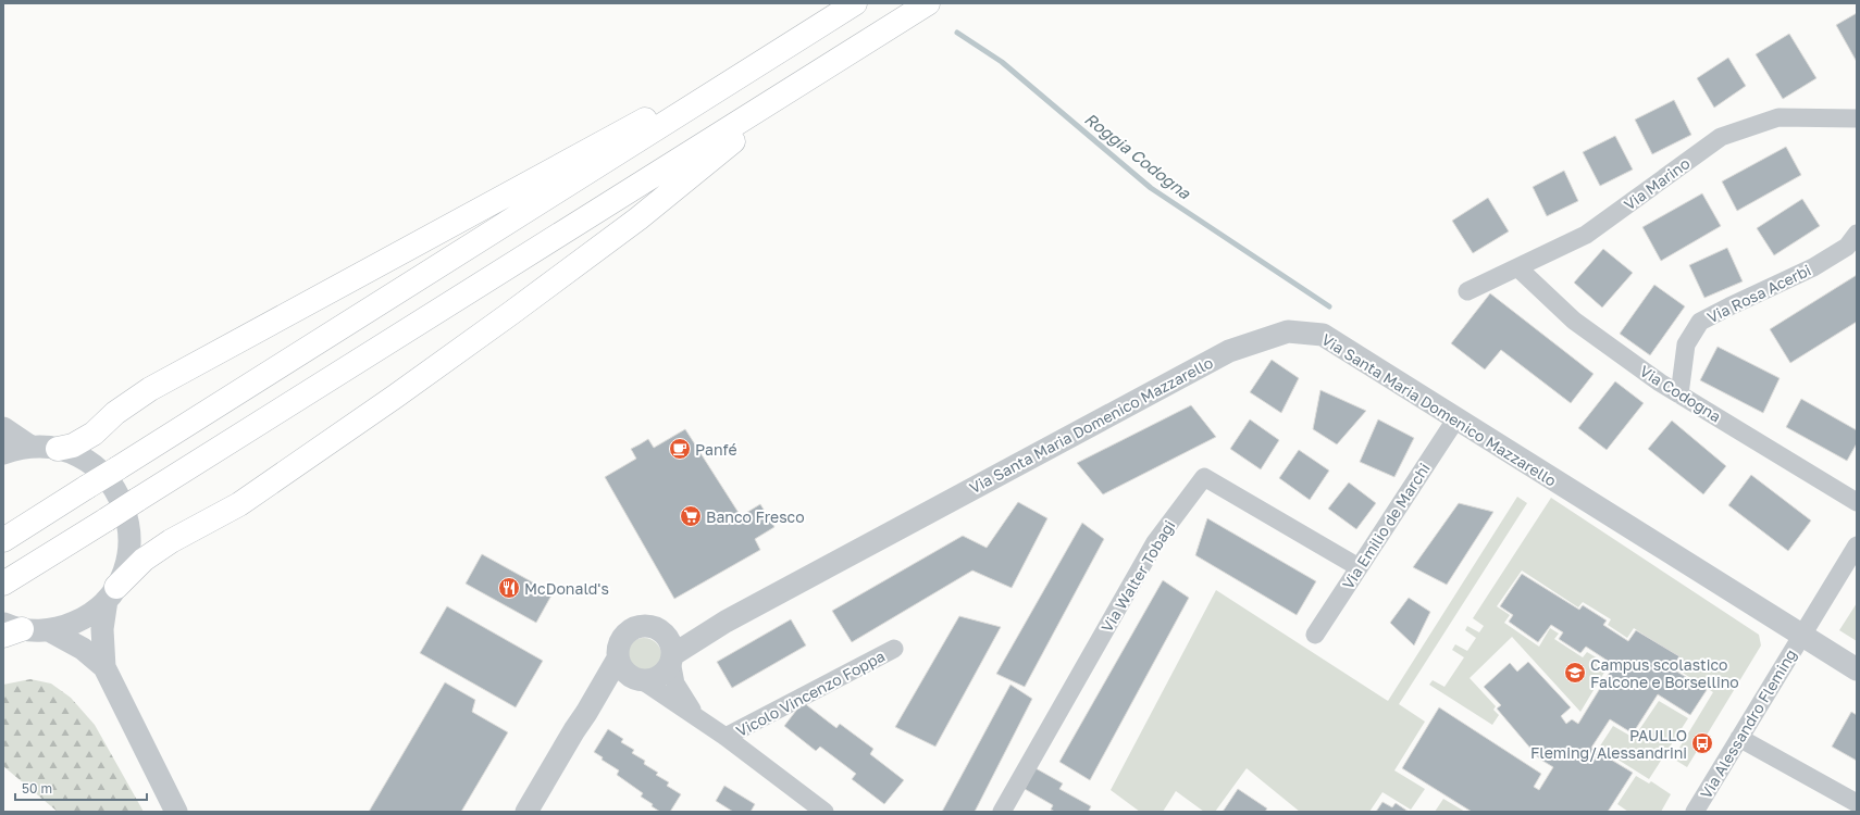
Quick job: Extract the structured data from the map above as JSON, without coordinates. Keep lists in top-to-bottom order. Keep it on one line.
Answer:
{"streets":{"street":["Via Marino","Via Rosa Acerbi","Via Codogna","Via Santa Maria Domenico Mazzarello","Via Emilio de Marchi","Via Walter Tobagi","Vicolo Vincenzo Foppa","Via Alessandro Fleming"]},"crossings":[["Via Marino","Via Codogna"],["Via Rosa Acerbi","Via Codogna"],["Via Santa Maria Domenico Mazzarello","Via Emilio de Marchi"],["Via Santa Maria Domenico Mazzarello","Via Alessandro Fleming"],["Via Emilio de Marchi","Via Walter Tobagi"]],"water":["Roggia Codogna"],"places":{"cafe":["Panfé"],"supermarket":["Banco Fresco"],"restaurant":["McDonald's"],"school or university":["Campus scolastico Falcone e Borsellino"],"bus stop":["PAULLO Fleming/Alessandrini"]},"scale_bar":"50 m"}
